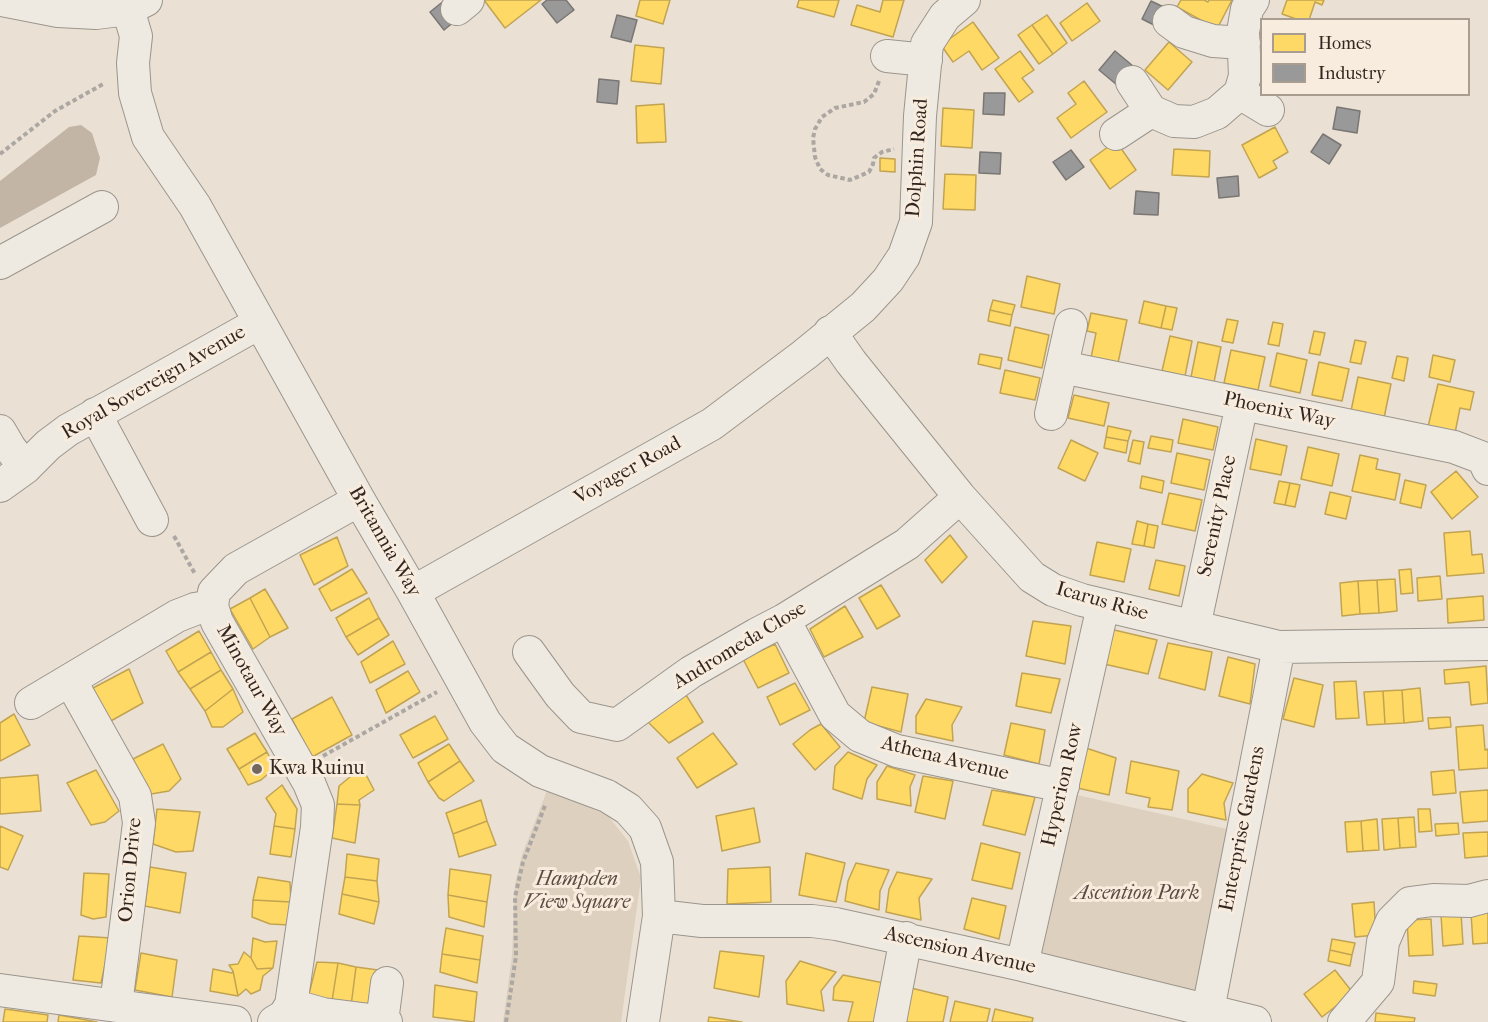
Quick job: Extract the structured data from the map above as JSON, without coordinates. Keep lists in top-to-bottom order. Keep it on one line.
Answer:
{"streets":{"street":["Dolphin Road","Royal Sovereign Avenue","Phoenix Way","Voyager Road","Serenity Place","Britannia Way","Icarus Rise","Andromeda Close","Minotaur Way","Athena Avenue","Hyperion Row","Enterprise Gardens","Orion Drive","Ascension Avenue"]},"crossings":[["Dolphin Road","Voyager Road"],["Dolphin Road","Icarus Rise"],["Royal Sovereign Avenue","Britannia Way"],["Phoenix Way","Serenity Place"],["Voyager Road","Britannia Way"],["Voyager Road","Icarus Rise"],["Serenity Place","Icarus Rise"],["Britannia Way","Minotaur Way"],["Britannia Way","Ascension Avenue"],["Icarus Rise","Andromeda Close"],["Icarus Rise","Hyperion Row"],["Icarus Rise","Enterprise Gardens"],["Andromeda Close","Athena Avenue"],["Athena Avenue","Hyperion Row"],["Hyperion Row","Ascension Avenue"],["Enterprise Gardens","Ascension Avenue"]],"parks":["Hampden View Square","Ascention Park"],"places":["Kwa Ruinu"],"legend":["Homes","Industry"]}
